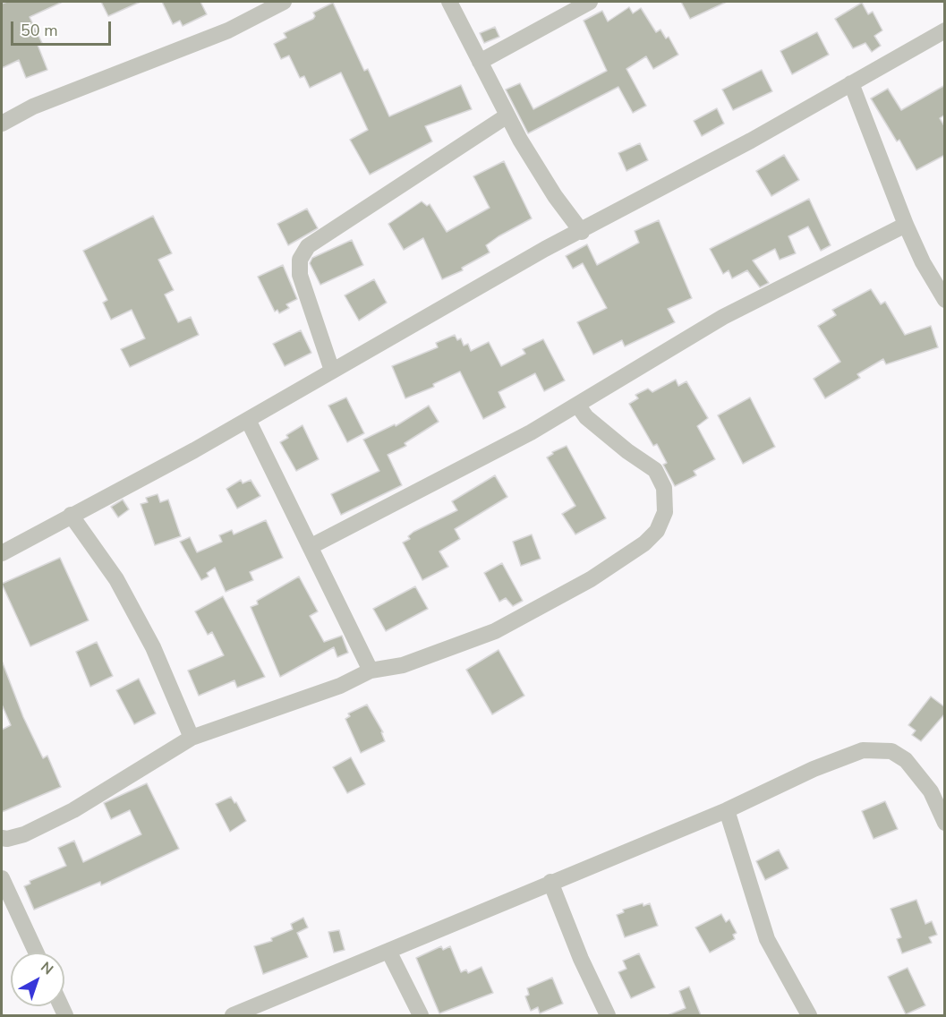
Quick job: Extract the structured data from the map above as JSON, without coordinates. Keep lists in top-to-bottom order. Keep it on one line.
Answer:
{"scale_bar":"50 m","north":"top right"}
